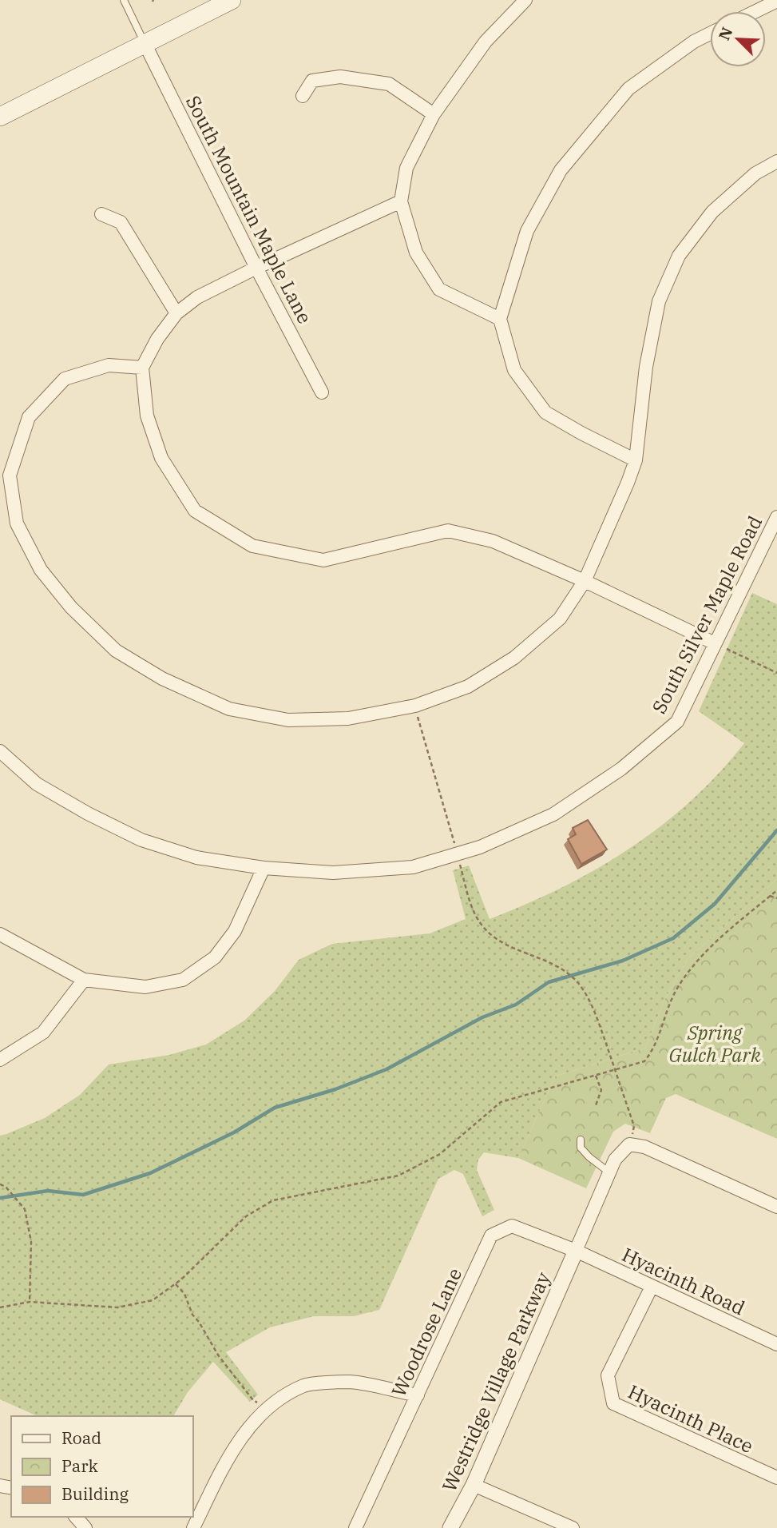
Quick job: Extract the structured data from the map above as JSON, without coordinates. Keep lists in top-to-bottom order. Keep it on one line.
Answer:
{"streets":{"street":["South Mountain Maple Lane","South Silver Maple Road","Hyacinth Road","Woodrose Lane","Westridge Village Parkway","Hyacinth Place"]},"crossings":[["Hyacinth Road","Woodrose Lane"],["Hyacinth Road","Westridge Village Parkway"],["Hyacinth Road","Hyacinth Place"],["Woodrose Lane","Westridge Village Parkway"]],"parks":["Spring Gulch Park"],"legend":["Road","Park","Building"],"north":"top left"}
